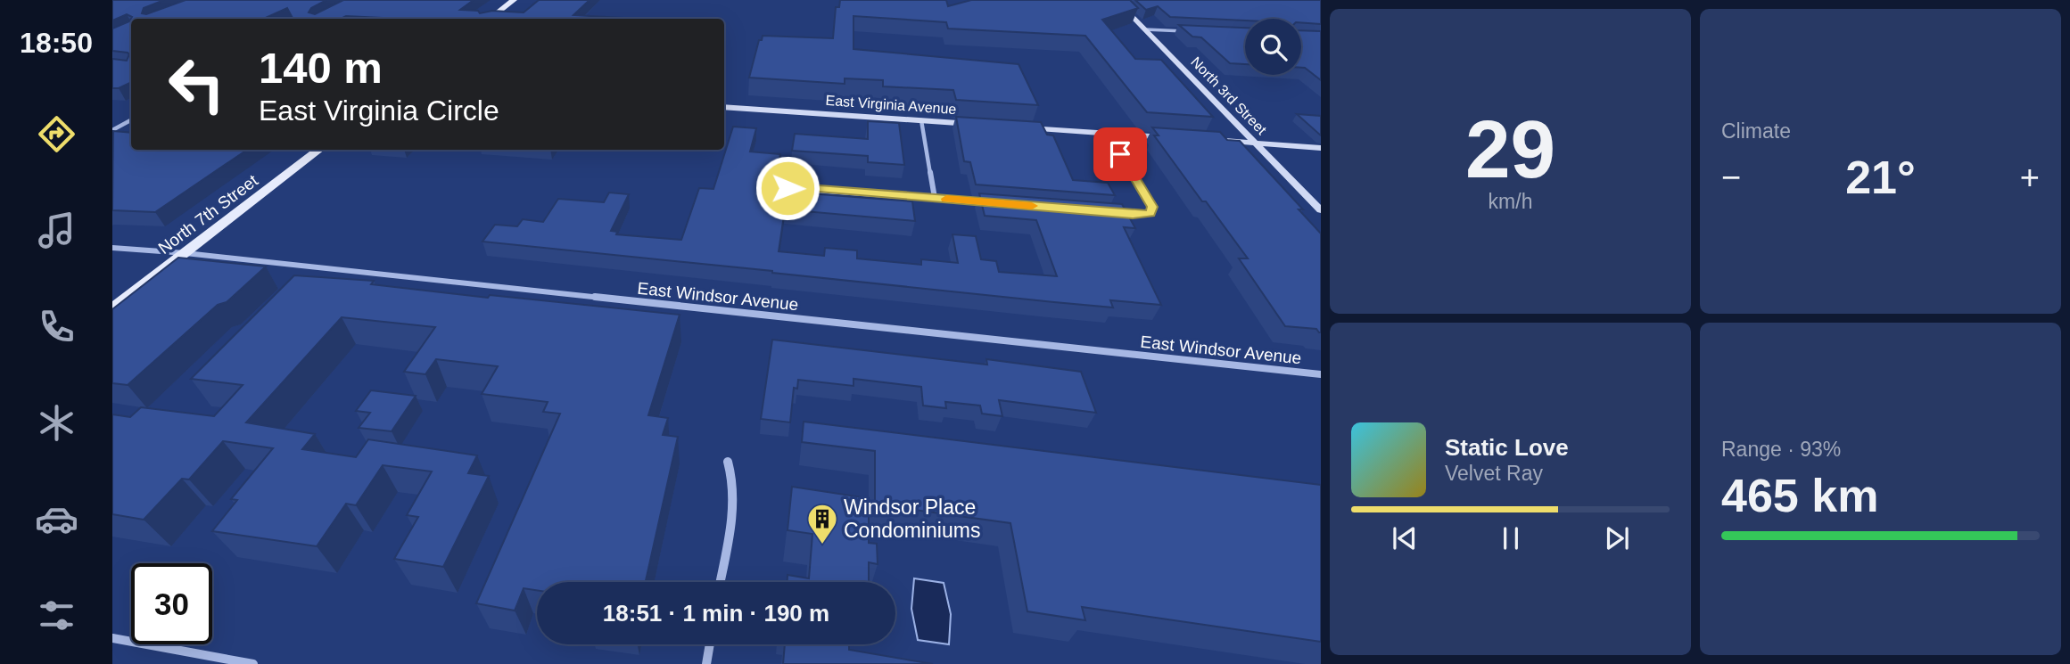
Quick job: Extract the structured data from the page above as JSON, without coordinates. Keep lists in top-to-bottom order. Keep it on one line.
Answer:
{"streets":{"main road":["North 7th Street"],"street":["North 3rd Street","East Virginia Avenue","East Windsor Avenue"]},"crossings":[["North 7th Street","East Windsor Avenue"]],"places":{"building":["Windsor Place Condominiums"]},"page":{"tabs":"18:50","tile":[["29","km/h"],"Climate",["Range · 93%","465 km"]],"turn":["140 m","East Virginia Circle"],"heat":["−","21°","+"],"song":["Static Love","Velvet Ray"],"limit":"30","trip":"18:51 · 1 min · 190 m"}}
